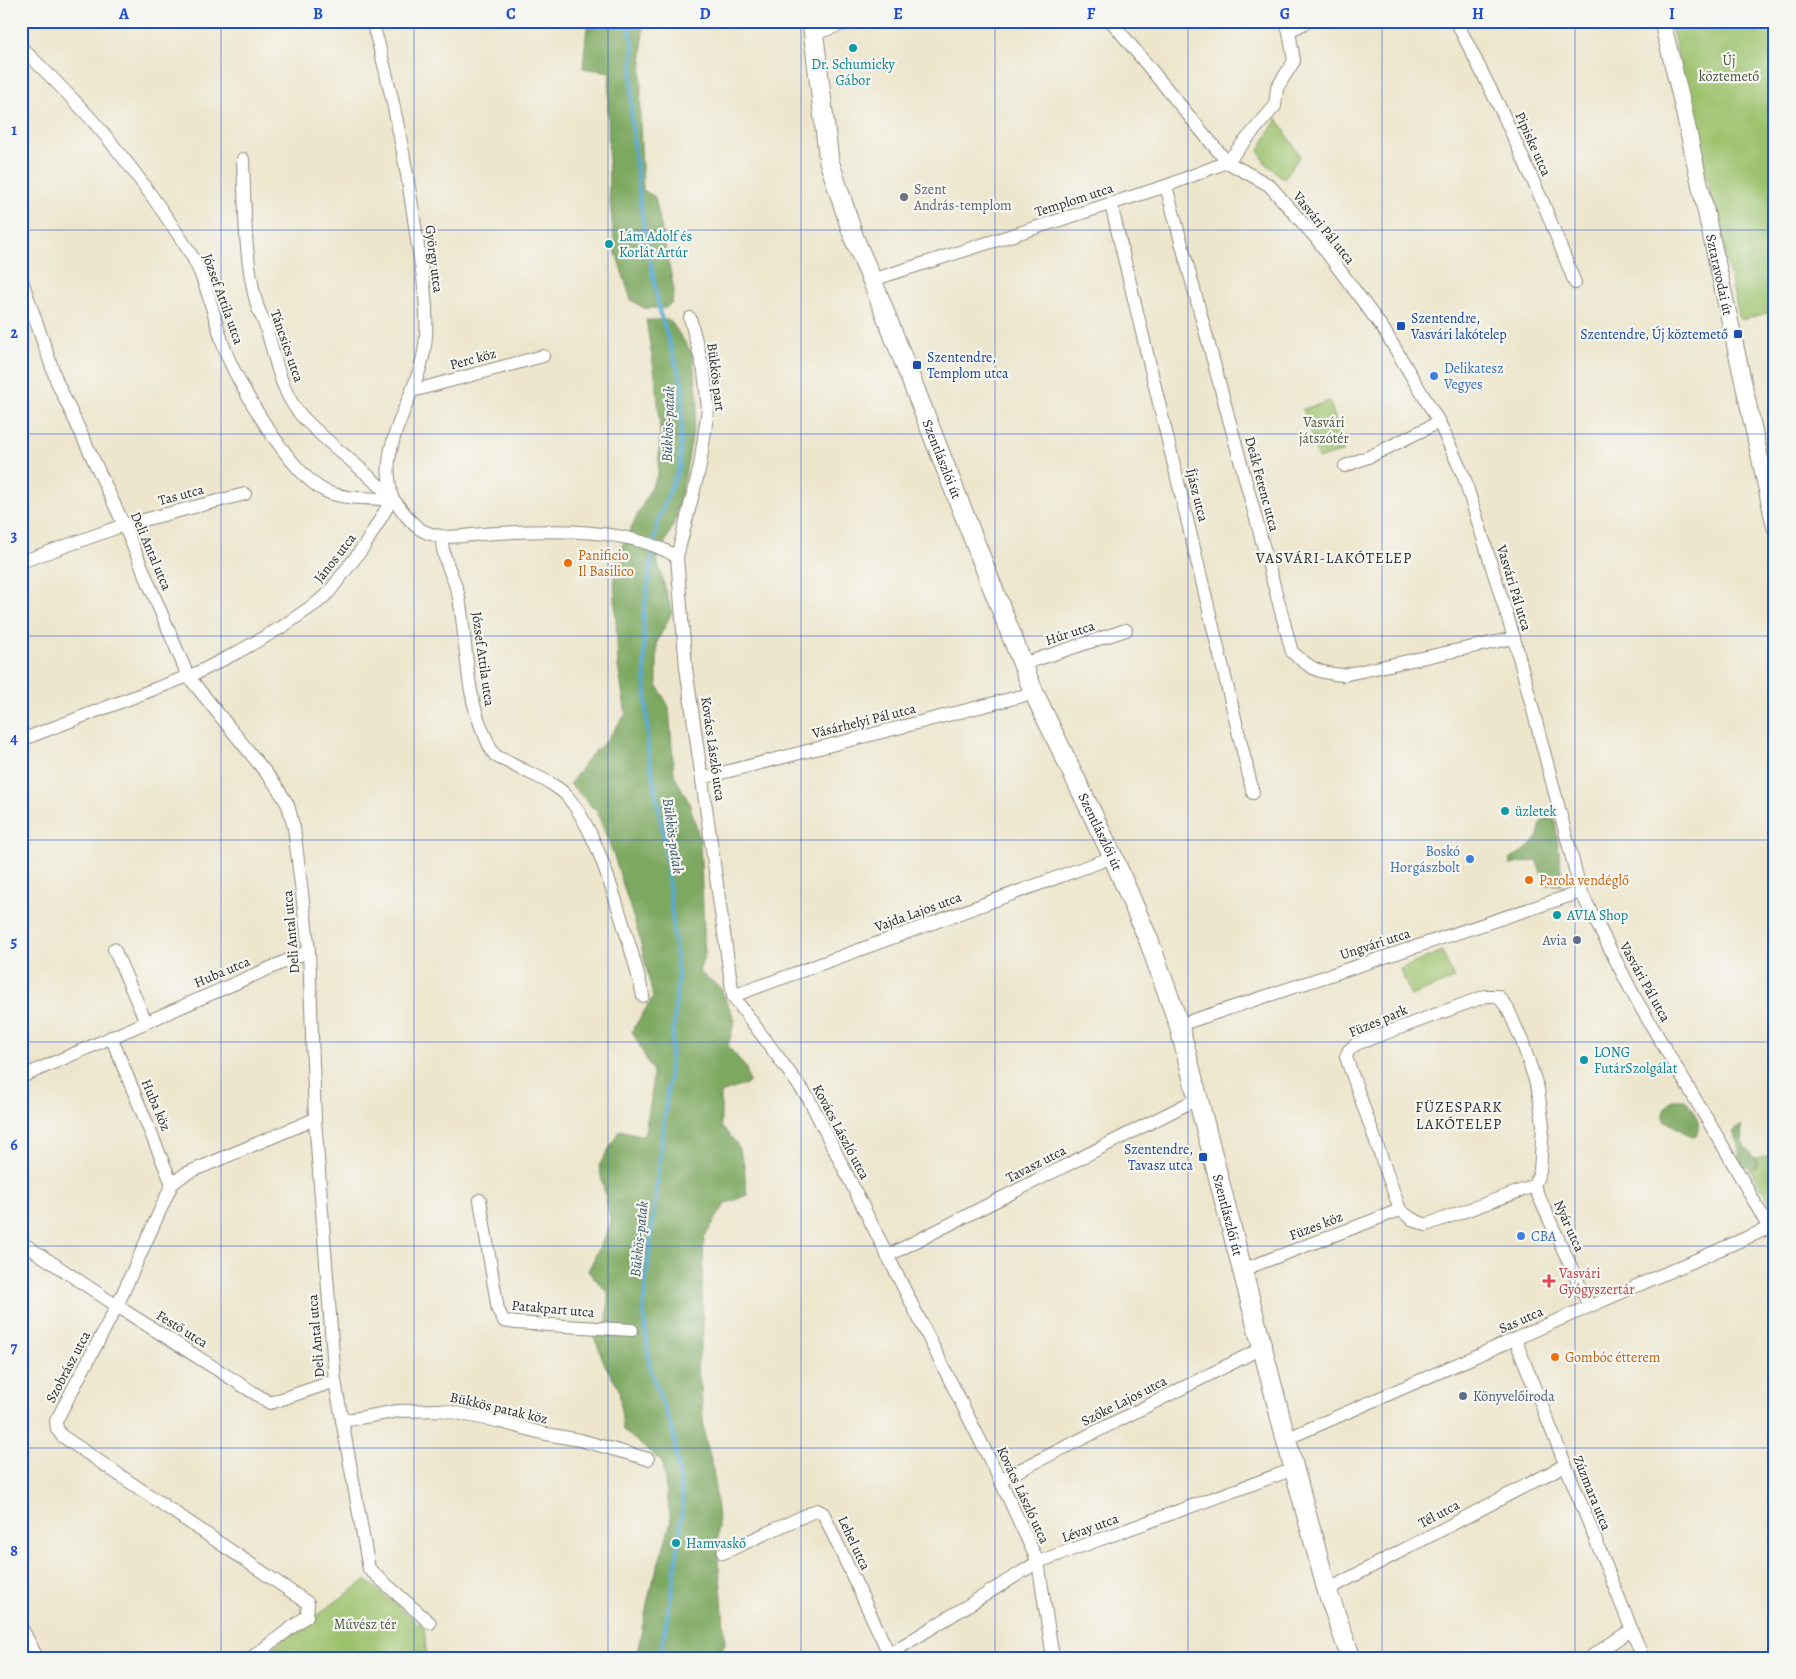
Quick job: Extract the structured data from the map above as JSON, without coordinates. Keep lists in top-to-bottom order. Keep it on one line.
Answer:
{"streets":{"main road":["Szentlászlói út"],"street":["Pipiske utca","Templom utca","Vasvári Pál utca","György utca","Sztaravodai út","József Attila utca","Táncsics utca","Perc köz","Bükkös part","Deák Ferenc utca","Tas utca","Íjász utca","Deli Antal utca","János utca","Húr utca","Vásárhelyi Pál utca","Kovács László utca","Vajda Lajos utca","Ungvári utca","Huba utca","Füzes park","Huba köz","Tavasz utca","Füzes köz","Nyár utca","Patakpart utca","Sas utca","Festő utca","Szobrász utca","Szőke Lajos utca","Bükkös patak köz","Zúzmara utca","Tél utca","Lévay utca","Lehel utca"]},"crossings":[["Templom utca","Vasvári Pál utca"],["Templom utca","Szentlászlói út"],["Templom utca","Deák Ferenc utca"],["Templom utca","Íjász utca"],["Vasvári Pál utca","Deák Ferenc utca"],["Vasvári Pál utca","Ungvári utca"],["Vasvári Pál utca","Sas utca"],["György utca","József Attila utca"],["György utca","Táncsics utca"],["György utca","Perc köz"],["György utca","János utca"],["József Attila utca","Táncsics utca"],["József Attila utca","János utca"],["Táncsics utca","János utca"],["Bükkös part","Kovács László utca"],["Szentlászlói út","Húr utca"],["Szentlászlói út","Vásárhelyi Pál utca"],["Szentlászlói út","Vajda Lajos utca"],["Szentlászlói út","Ungvári utca"],["Szentlászlói út","Tavasz utca"],["Szentlászlói út","Füzes köz"],["Szentlászlói út","Sas utca"],["Szentlászlói út","Szőke Lajos utca"],["Szentlászlói út","Tél utca"],["Szentlászlói út","Lévay utca"],["Tas utca","Deli Antal utca"],["Deli Antal utca","János utca"],["Deli Antal utca","Huba utca"],["Deli Antal utca","Festő utca"],["Deli Antal utca","Bükkös patak köz"],["Vásárhelyi Pál utca","Kovács László utca"],["Kovács László utca","Vajda Lajos utca"],["Kovács László utca","Tavasz utca"],["Kovács László utca","Szőke Lajos utca"],["Kovács László utca","Lévay utca"],["Huba utca","Huba köz"],["Füzes park","Füzes köz"],["Füzes park","Nyár utca"],["Huba köz","Szobrász utca"],["Nyár utca","Sas utca"],["Sas utca","Zúzmara utca"],["Festő utca","Szobrász utca"],["Zúzmara utca","Tél utca"],["Lévay utca","Lehel utca"]],"districts":["VASVÁRI-LAKÓTELEP","FÜZESPARK LAKÓTELEP"],"water":["Bükkös-patak"],"parks":["Új köztemető","Vasvári játszótér","Művész tér"],"places":{"other":["Dr. Schumicky Gábor","Szent András-templom","Lám Adolf és Korlát Artúr","Delikatesz Vegyes","Panificio Il Basilico","üzletek","Boskó Horgászbolt","Parola vendéglő","AVIA Shop","Avia","LONG FutárSzolgálat","CBA","Gombóc étterem","Könyvelőiroda","Hamvaskő"],"transit":["Szentendre, Vasvári lakótelep","Szentendre, Új köztemető","Szentendre, Templom utca","Szentendre, Tavasz utca"],"health":["Vasvári Gyógyszertár"]},"grid":{"columns":["A","B","C","D","E","F","G","H","I"],"rows":["1","2","3","4","5","6","7","8"]}}
